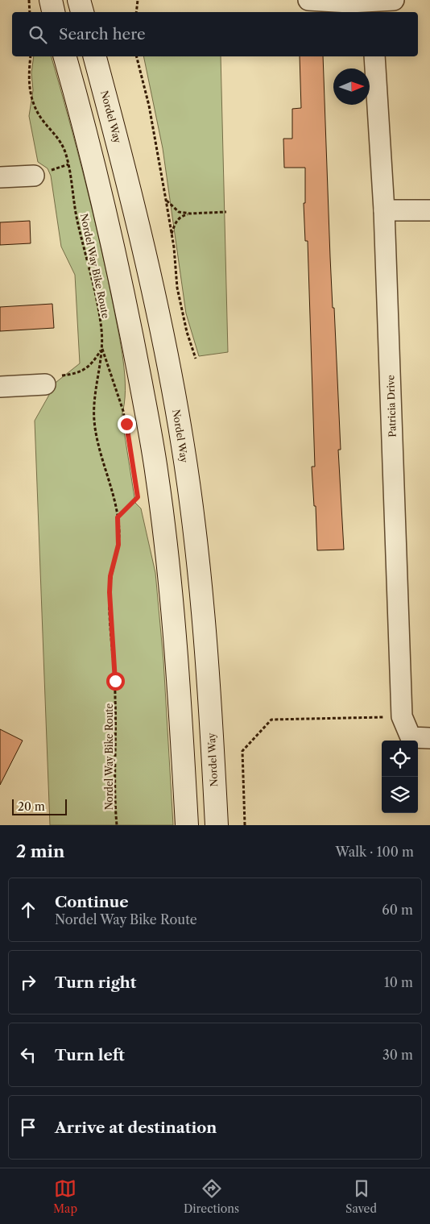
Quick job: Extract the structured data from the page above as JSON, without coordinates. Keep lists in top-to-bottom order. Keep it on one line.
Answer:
{"streets":{"main road":["Nordel Way"],"street":["Patricia Drive"],"path":["Nordel Way Bike Route"]},"scale_bar":"20 m","north":"right","page":{"search":"Search here","scale":"20 m","heading":["2 min","Walk · 100 m"],"list":[["Continue","Nordel Way Bike Route","60 m"],["Turn right","10 m"],["Turn left","30 m"],"Arrive at destination"],"nav":["Map","Directions","Saved"]}}
